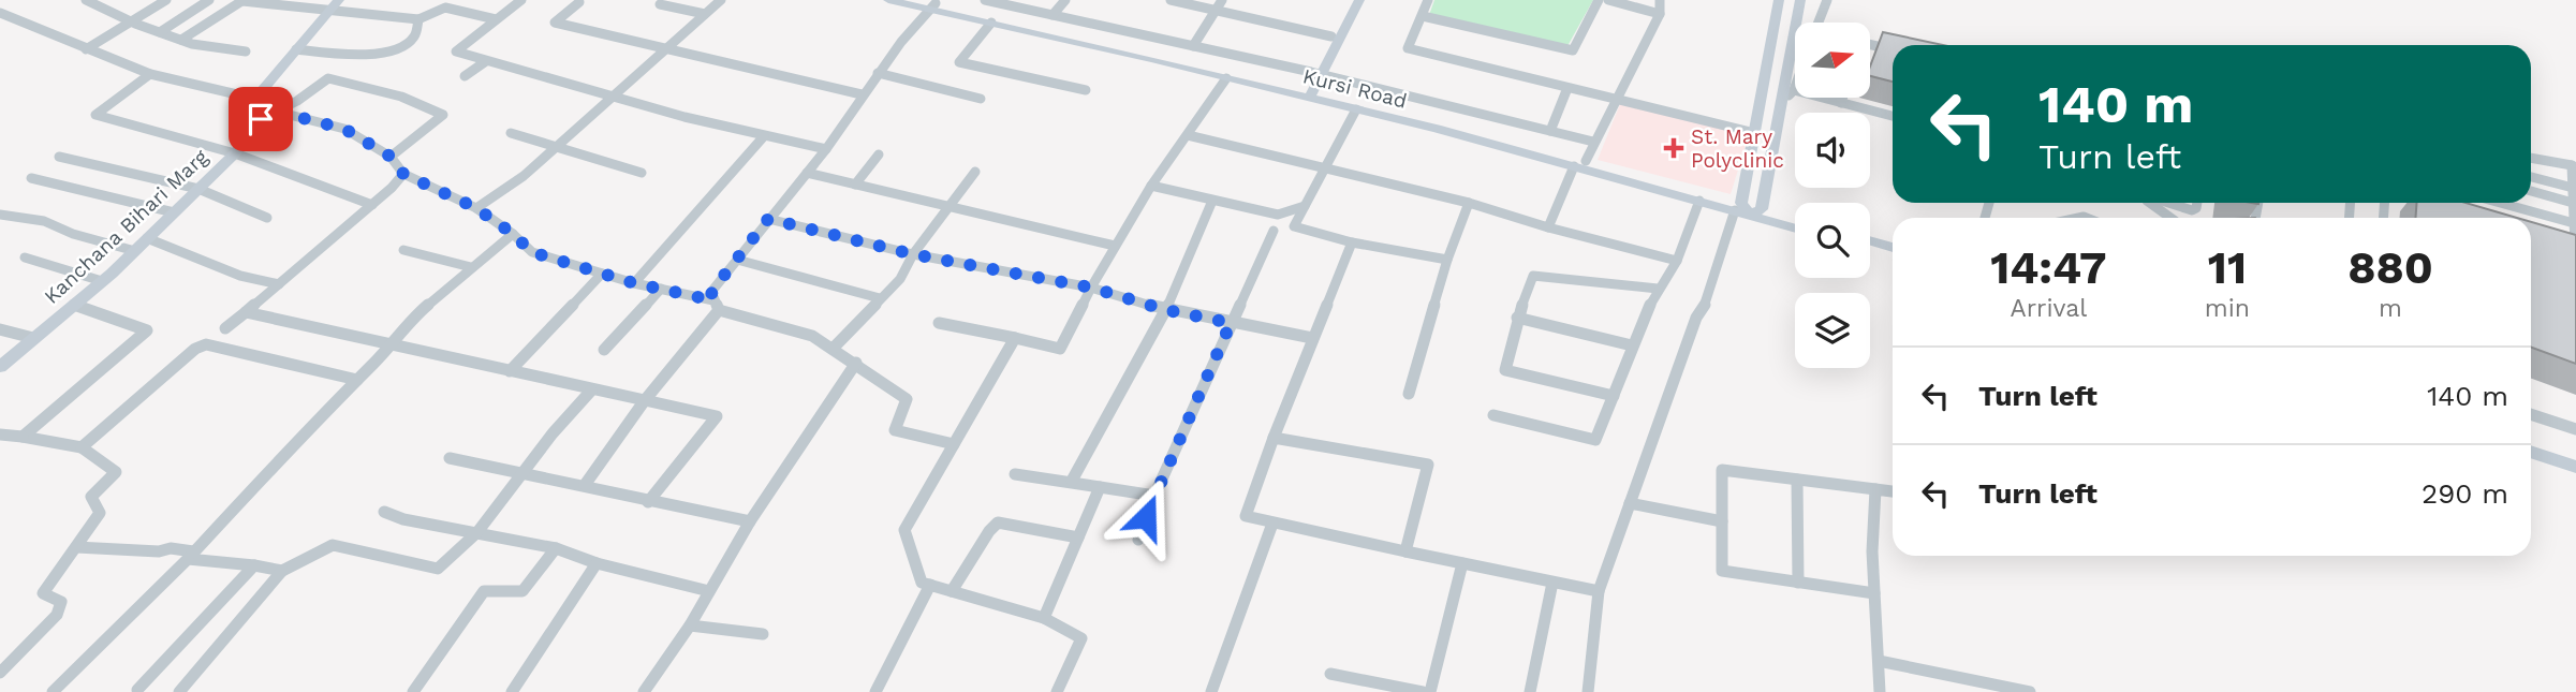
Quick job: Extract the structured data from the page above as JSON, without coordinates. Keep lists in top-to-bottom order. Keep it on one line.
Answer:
{"streets":{"main road":["Kursi Road","Kanchana Bihari Marg"]},"places":{"health":["St. Mary Polyclinic"]},"north":"right","page":{"turn":["140 m","Turn left"],"eta":["14:47","Arrival","11","min","880","m"],"list":[{"name":"Turn left","value":"140 m"},{"name":"Turn left","value":"290 m"}]}}
